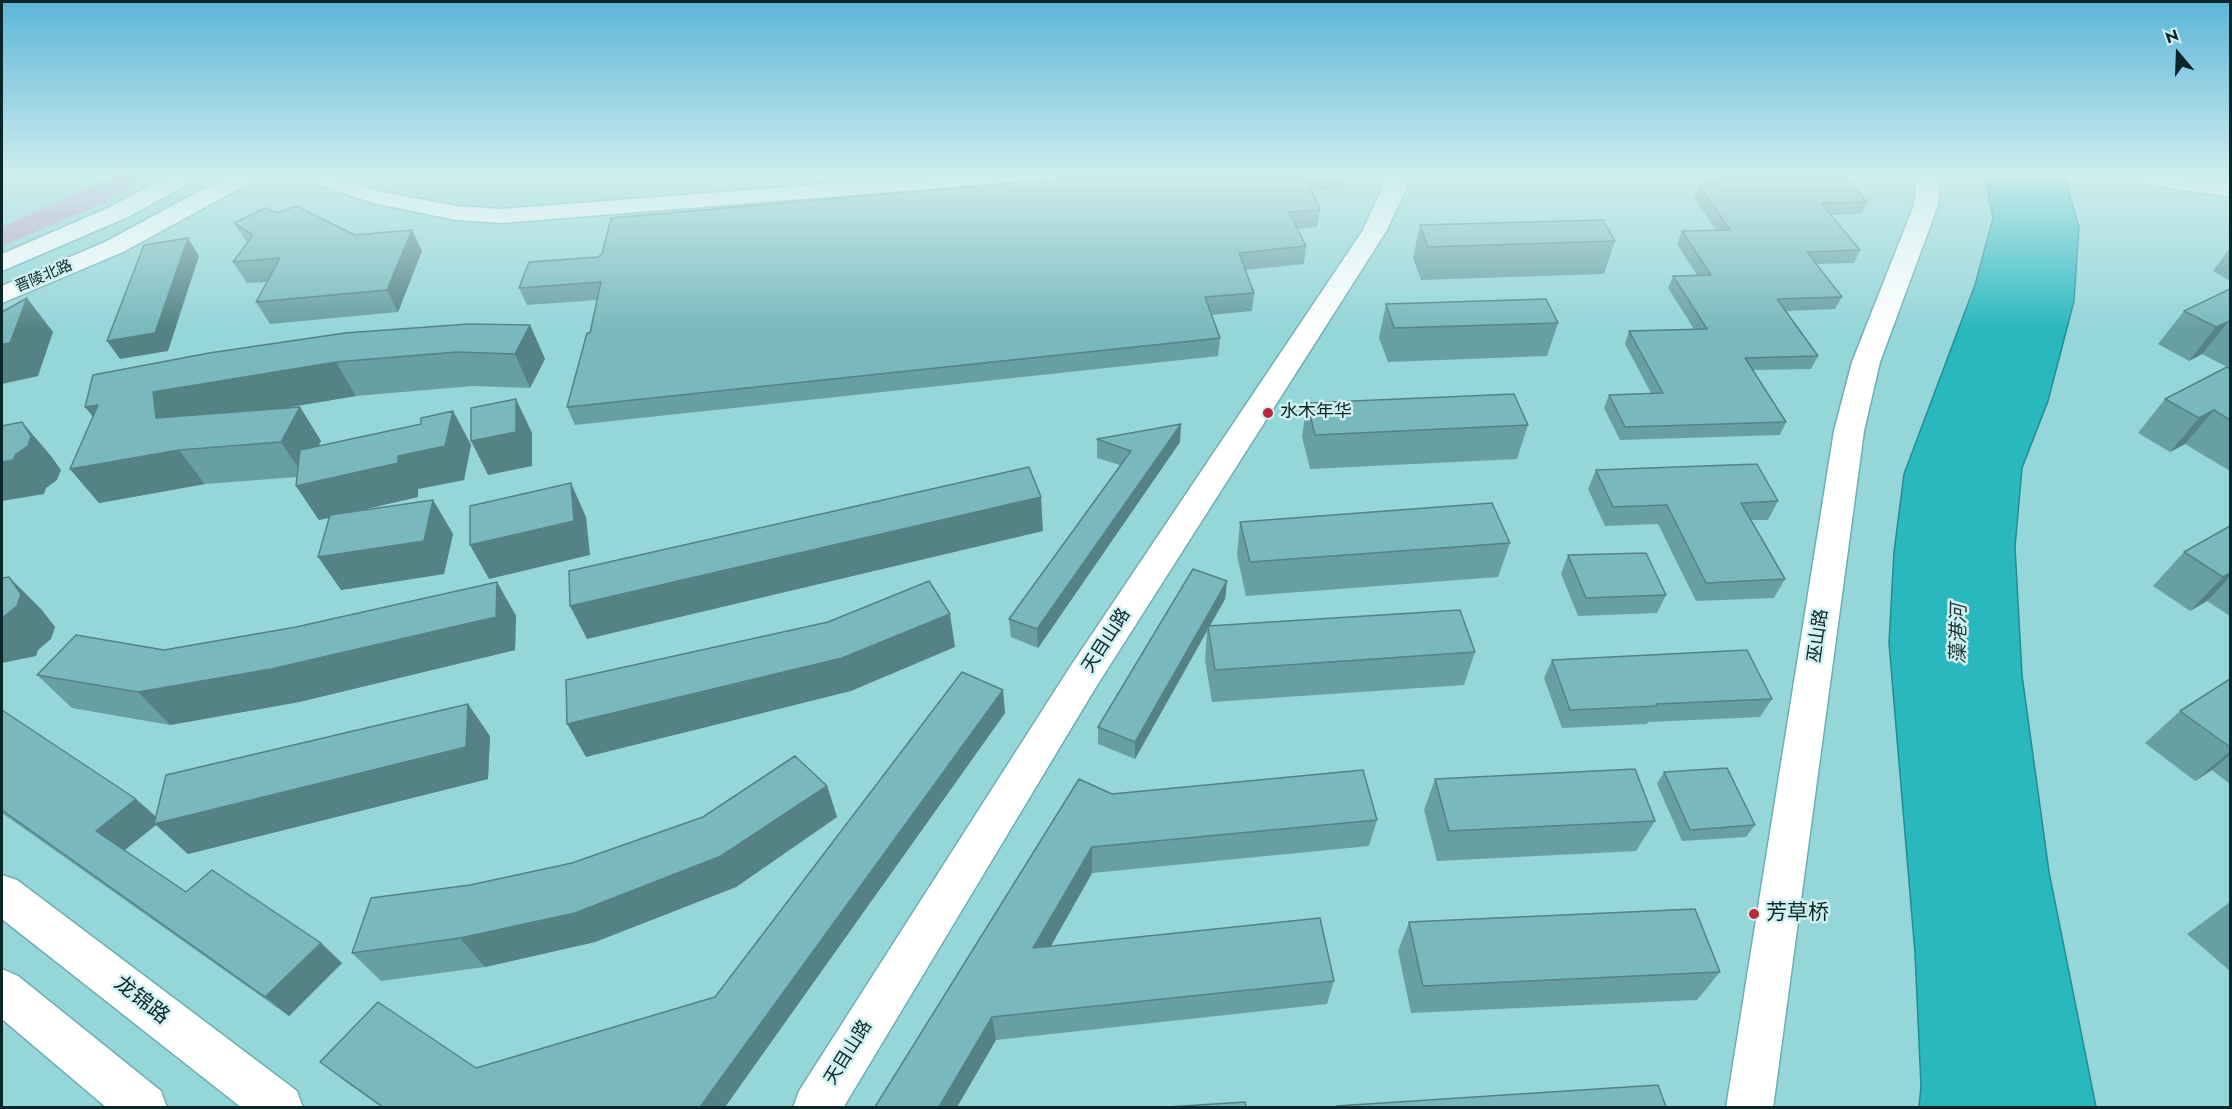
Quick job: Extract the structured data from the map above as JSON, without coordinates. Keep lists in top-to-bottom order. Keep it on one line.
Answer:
{"streets":{"street":["晋陵北路","巫山路","天目山路","龙锦路"]},"water":["藻港河"],"places":["水木年华","芳草桥"],"north":"top"}
